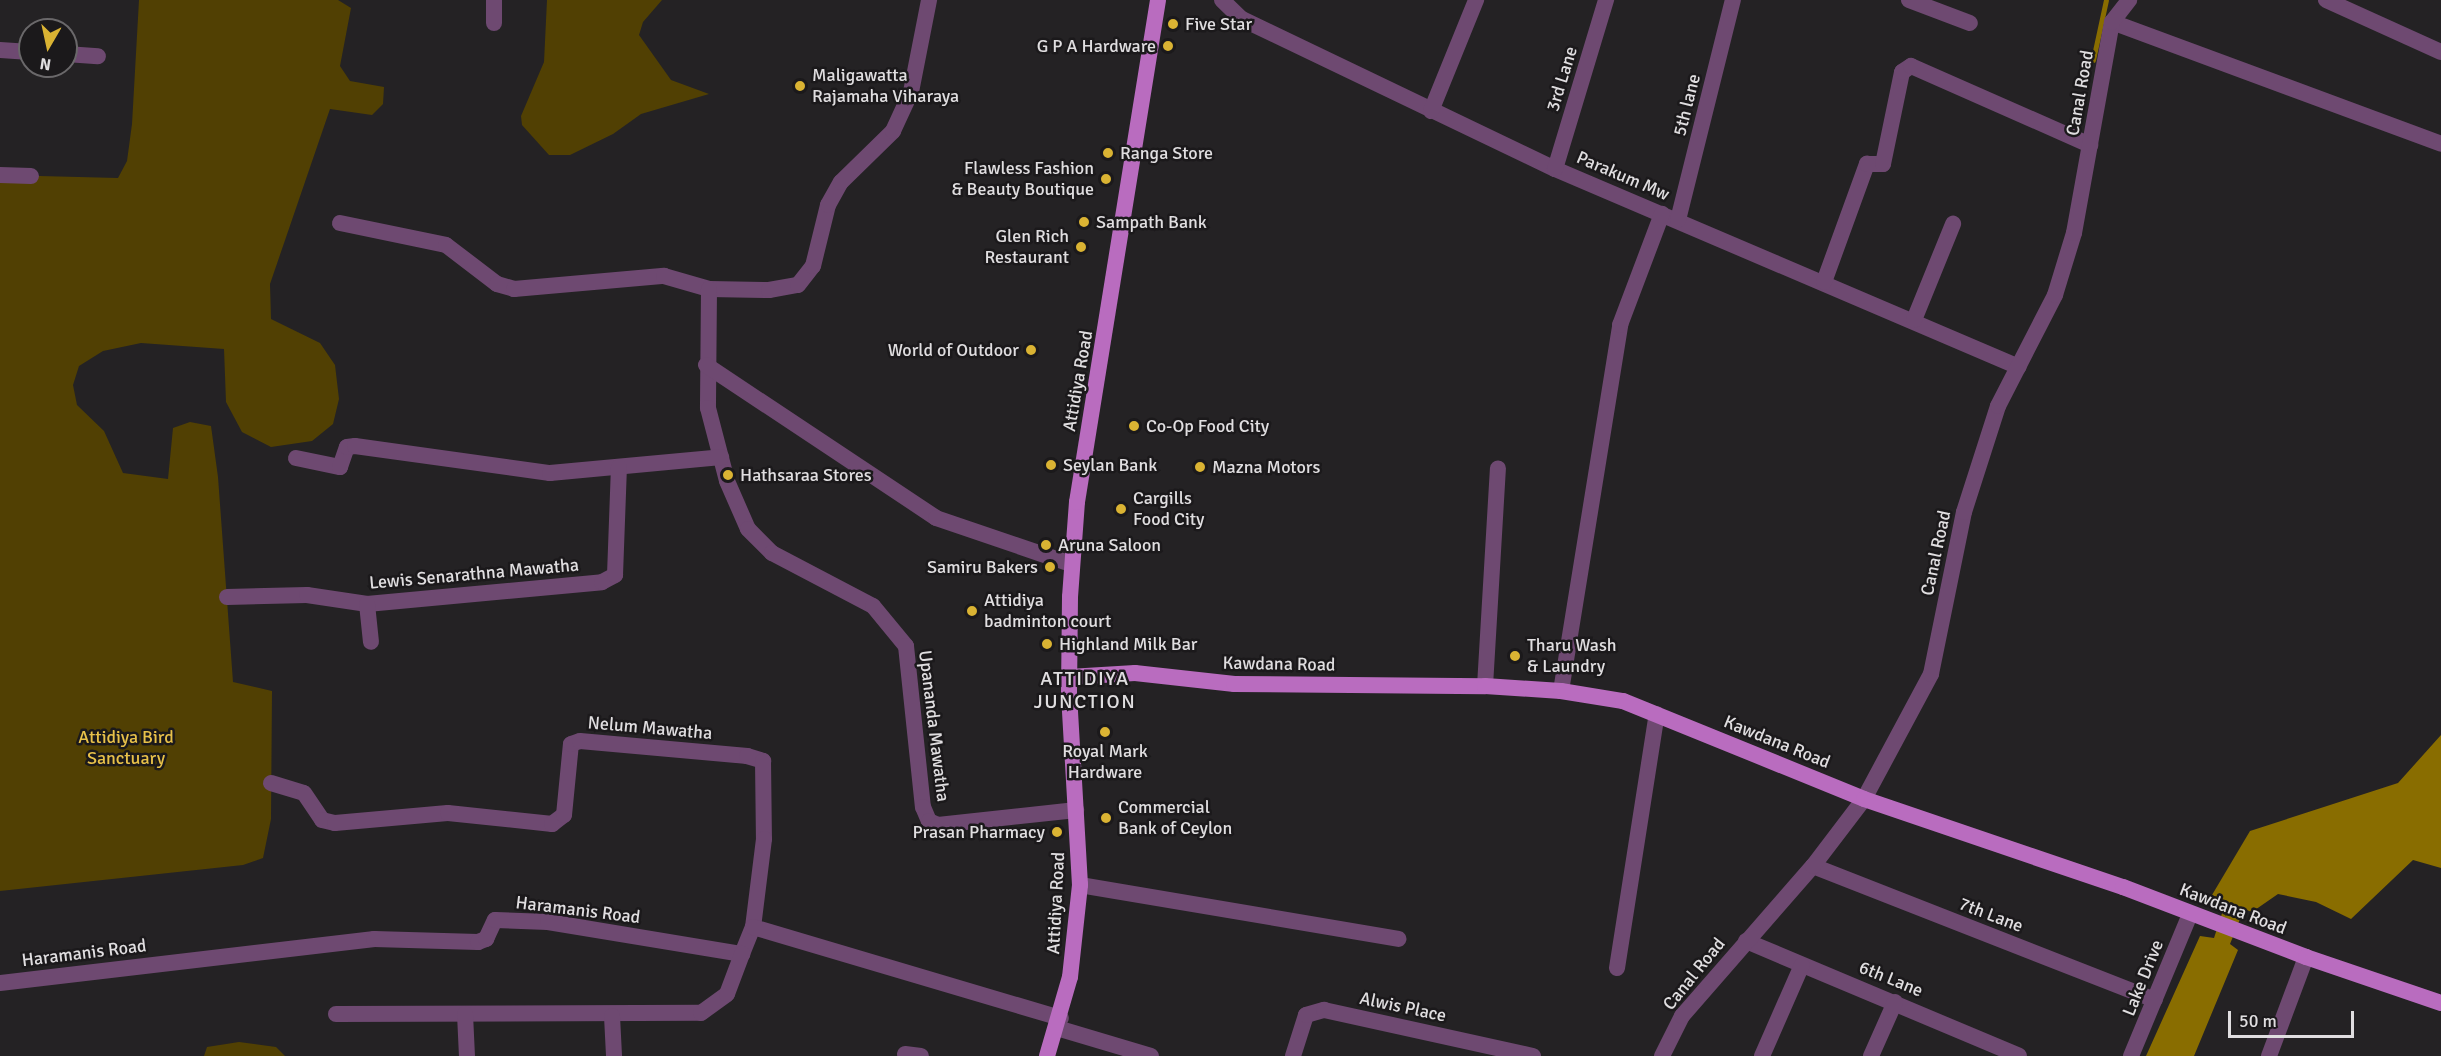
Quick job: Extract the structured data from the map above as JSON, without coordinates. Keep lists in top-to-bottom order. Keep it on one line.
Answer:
{"streets":{"main road":["Attidiya Road","Kawdana Road"],"street":["3rd Lane","Canal Road","5th lane","Parakum Mw","Lewis Senarathna Mawatha","Upananda Mawatha","Nelum Mawatha","Haramanis Road","7th Lane","Lake Drive","6th Lane","Alwis Place"]},"crossings":[["3rd Lane","Parakum Mw"],["Canal Road","Parakum Mw"],["Canal Road","Kawdana Road"],["Canal Road","7th Lane"],["Canal Road","6th Lane"],["5th lane","Parakum Mw"],["5th lane","Kawdana Road"],["Attidiya Road","Kawdana Road"],["Attidiya Road","Upananda Mawatha"],["Kawdana Road","Lake Drive"],["7th Lane","Lake Drive"]],"districts":["ATTIDIYA JUNCTION"],"parks":["Attidiya Bird Sanctuary"],"places":["Five Star","G P A Hardware","Maligawatta Rajamaha Viharaya","Ranga Store","Flawless Fashion & Beauty Boutique","Sampath Bank","Glen Rich Restaurant","World of Outdoor","Co-Op Food City","Seylan Bank","Mazna Motors","Hathsaraa Stores","Cargills Food City","Aruna Saloon","Samiru Bakers","Attidiya badminton court","Highland Milk Bar","Tharu Wash & Laundry","Royal Mark Hardware","Commercial Bank of Ceylon","Prasan Pharmacy"],"scale_bar":"50 m","north":"bottom"}
